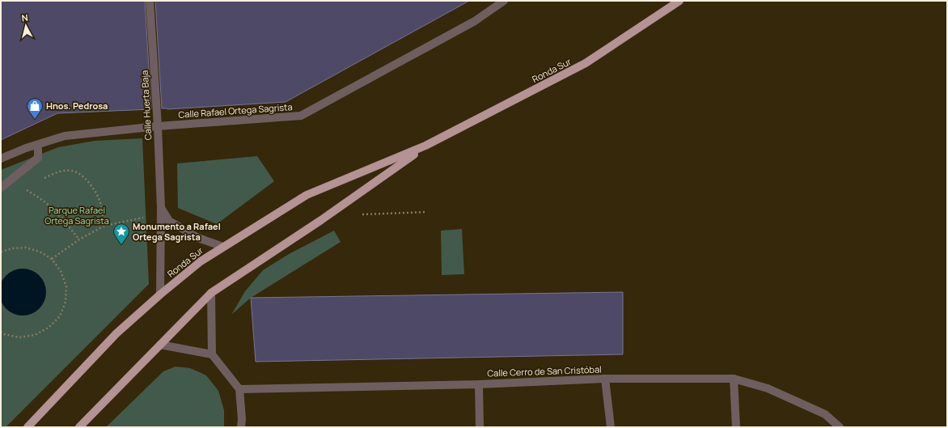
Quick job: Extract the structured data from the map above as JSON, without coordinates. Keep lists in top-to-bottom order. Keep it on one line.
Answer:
{"streets":{"main road":["Ronda Sur"],"street":["Calle Huerta Baja","Calle Rafael Ortega Sagrista","Calle Cerro de San Cristóbal"]},"crossings":[["Ronda Sur","Calle Huerta Baja"],["Calle Huerta Baja","Calle Rafael Ortega Sagrista"]],"parks":["Parque Rafael Ortega Sagrista"],"places":{"shop":["Hnos. Pedrosa"],"place":["Monumento a Rafael Ortega Sagrista"]},"north":"top"}
